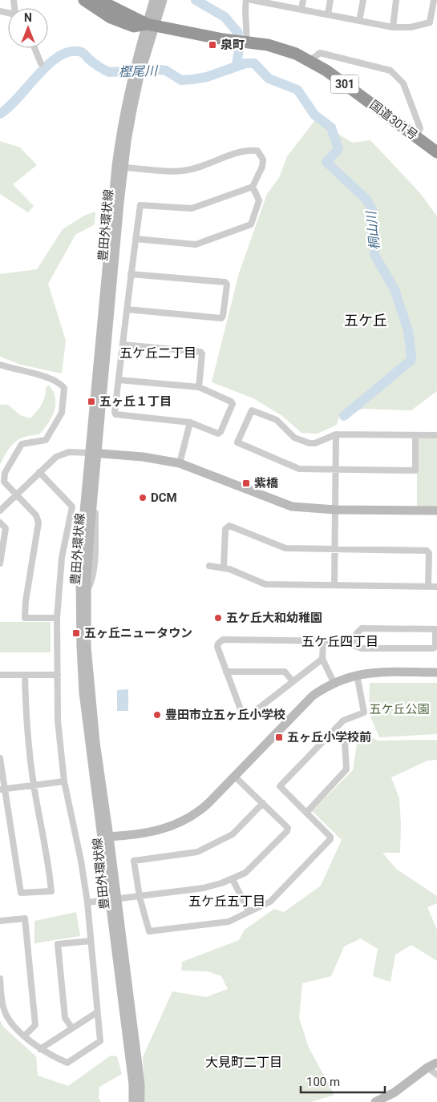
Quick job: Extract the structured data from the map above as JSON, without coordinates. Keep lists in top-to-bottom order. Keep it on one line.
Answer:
{"streets":{"highway":["301","国道301号"],"street":["豊田外環状線"]},"crossings":[["国道301号","豊田外環状線"]],"districts":["五ケ丘","五ケ丘二丁目","五ケ丘四丁目","五ケ丘五丁目","大見町二丁目"],"water":["樫尾川","桐山川"],"parks":["五ケ丘公園"],"places":{"transit":["泉町","五ヶ丘１丁目","紫橋","五ヶ丘ニュータウン","五ヶ丘小学校前"],"other":["DCM","五ケ丘大和幼稚園","豊田市立五ヶ丘小学校"]},"scale_bar":"100 m","north":"top"}
